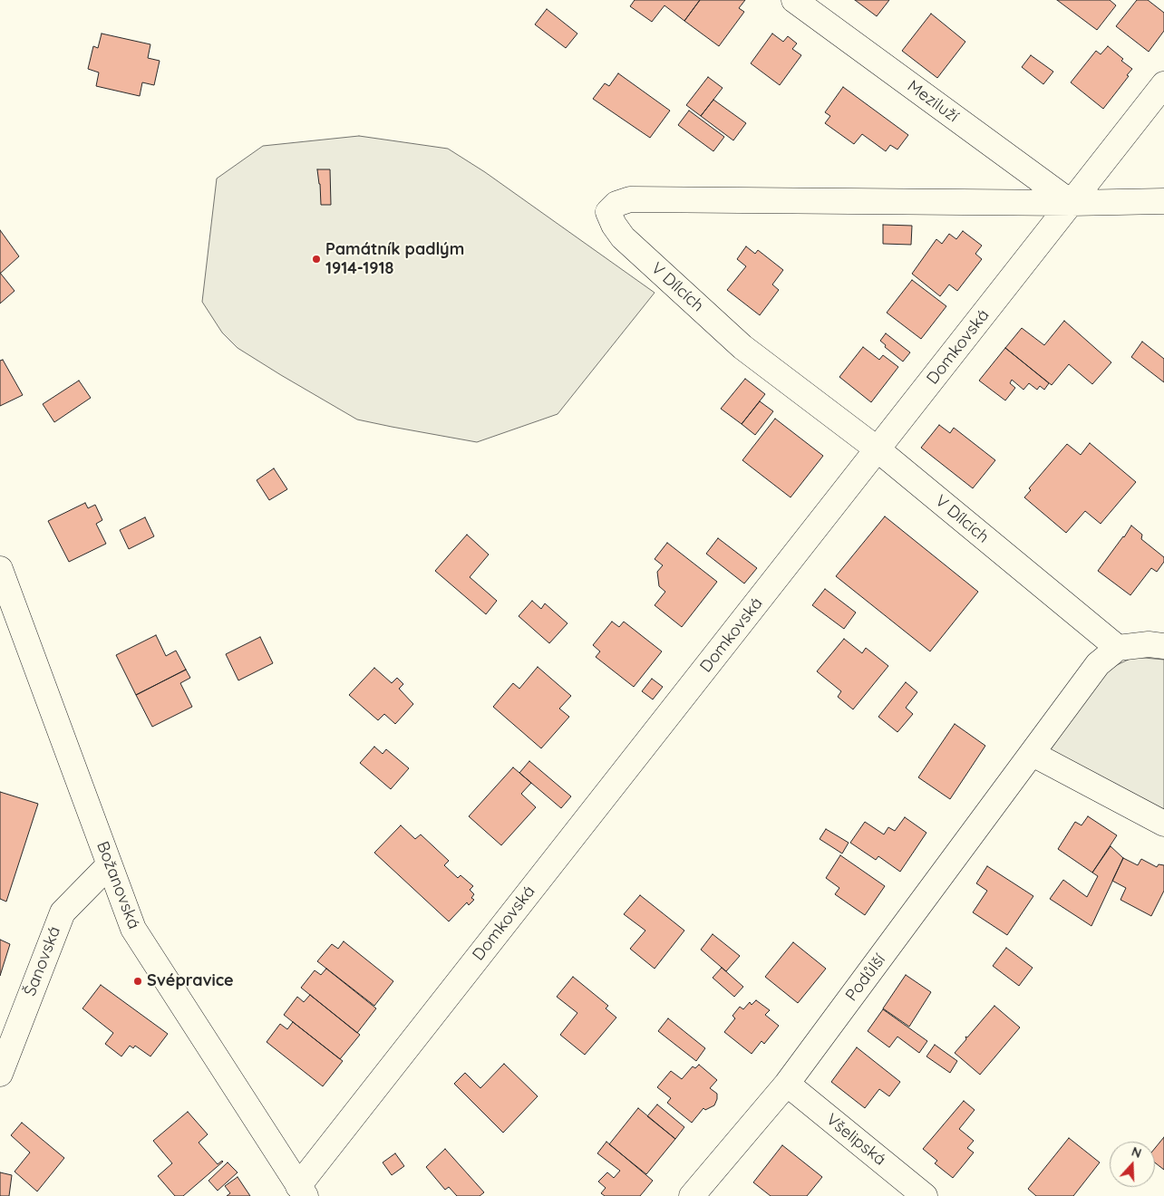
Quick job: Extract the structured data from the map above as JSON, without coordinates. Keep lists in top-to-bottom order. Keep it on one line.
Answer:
{"streets":{"street":["Meziluží","V Dílcích","Domkovská","Božanovská","Šanovská","Podůlší","Všelipská"]},"crossings":[["Meziluží","V Dílcích"],["Meziluží","Domkovská"],["V Dílcích","Domkovská"],["V Dílcích","Podůlší"],["Domkovská","Božanovská"],["Božanovská","Šanovská"],["Podůlší","Všelipská"]],"places":["Památník padlým 1914-1918","Svépravice"],"north":"top"}
